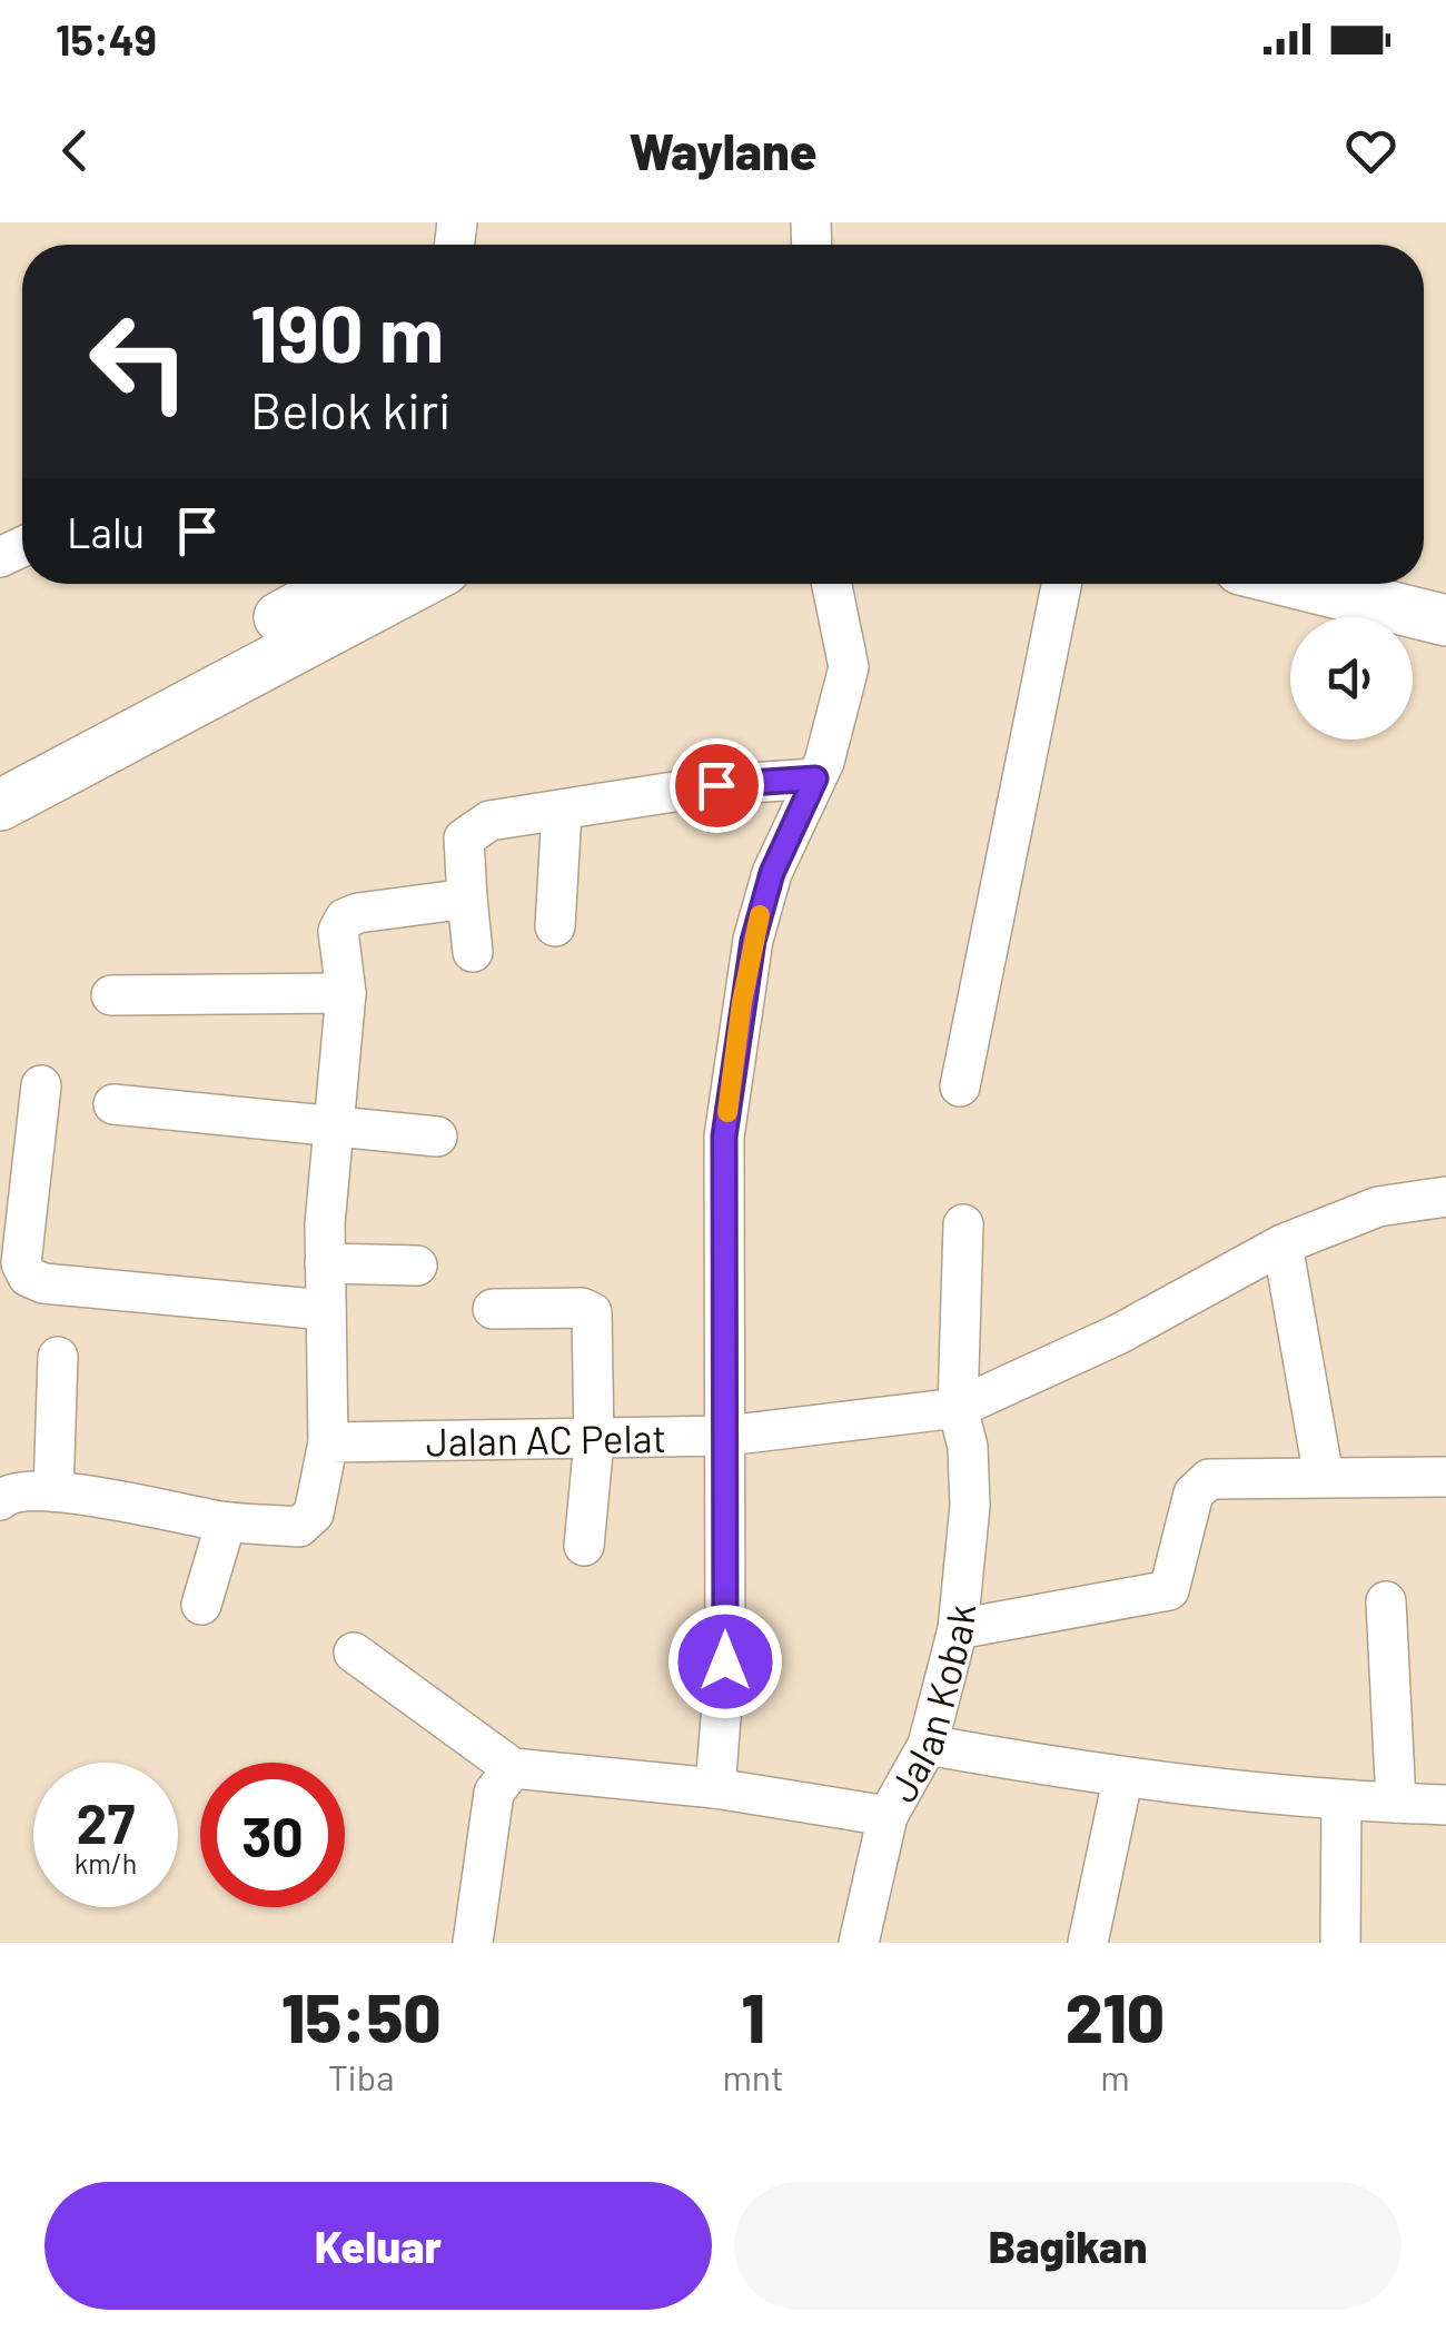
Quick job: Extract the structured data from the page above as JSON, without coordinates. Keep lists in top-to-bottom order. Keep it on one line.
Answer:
{"streets":{"street":["Jalan AC Pelat","Jalan Kobak"]},"crossings":[["Jalan AC Pelat","Jalan Kobak"]],"page":{"status":"15:49","header":"Waylane","turn":["190 m","Belok kiri"],"then":"Lalu","speed":"27 km/h","limit":"30","eta":["15:50","Tiba","1","mnt","210","m"],"buttons":["Keluar","Bagikan"]}}
